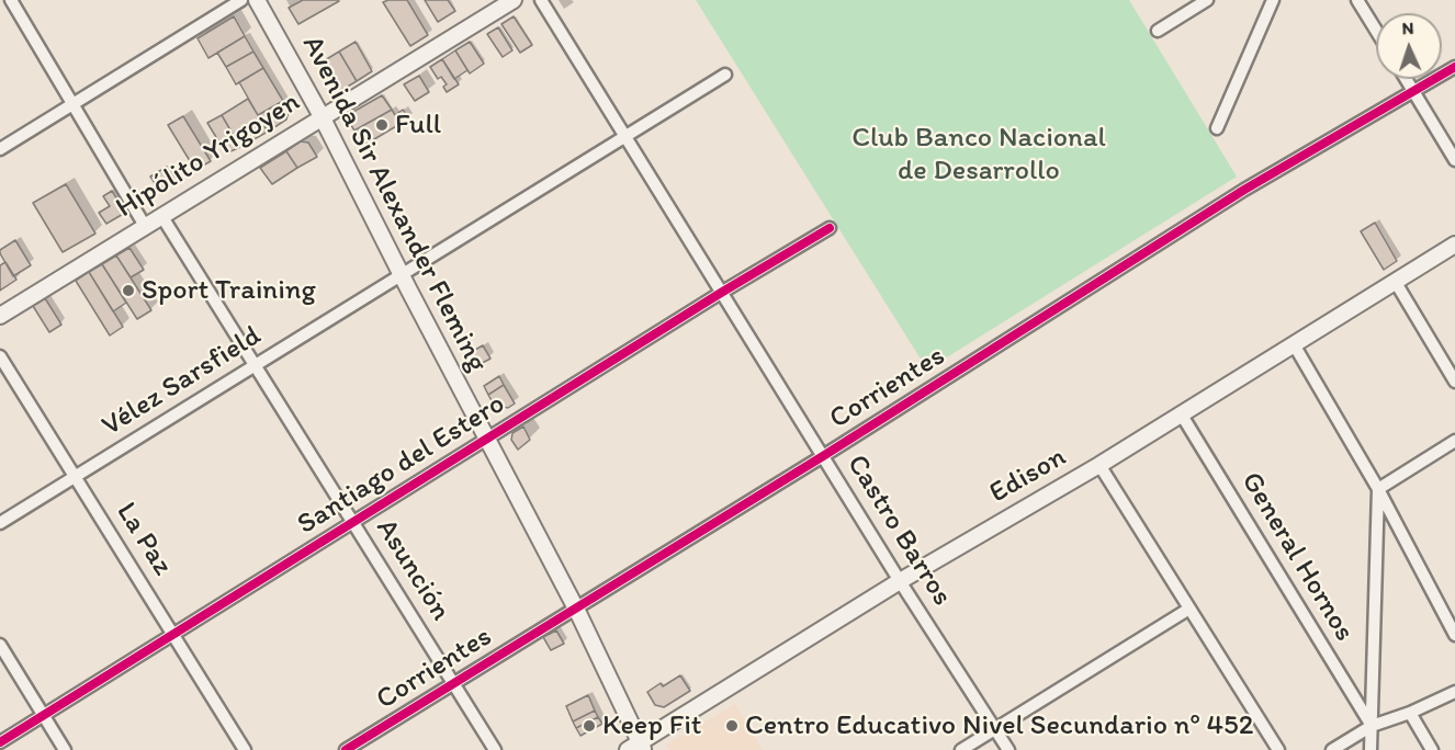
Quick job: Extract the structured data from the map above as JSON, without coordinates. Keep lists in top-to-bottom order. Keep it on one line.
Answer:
{"streets":{"street":["Hipólito Yrigoyen","Avenida Sir Alexander Fleming","Vélez Sarsfield","Corrientes","Santiago del Estero","Edison","Castro Barros","La Paz","General Hornos","Asunción"]},"crossings":[["Hipólito Yrigoyen","Avenida Sir Alexander Fleming"],["Hipólito Yrigoyen","Asunción"],["Avenida Sir Alexander Fleming","Vélez Sarsfield"],["Avenida Sir Alexander Fleming","Corrientes"],["Avenida Sir Alexander Fleming","Santiago del Estero"],["Avenida Sir Alexander Fleming","Edison"],["Vélez Sarsfield","Castro Barros"],["Vélez Sarsfield","La Paz"],["Vélez Sarsfield","Asunción"],["Corrientes","Castro Barros"],["Corrientes","Asunción"],["Santiago del Estero","Castro Barros"],["Santiago del Estero","La Paz"],["Santiago del Estero","Asunción"],["Edison","Castro Barros"],["Edison","General Hornos"]],"parks":["Club Banco Nacional de Desarrollo"],"places":["Full","Sport Training","Keep Fit","Centro Educativo Nivel Secundario nº 452"],"north":"top"}
